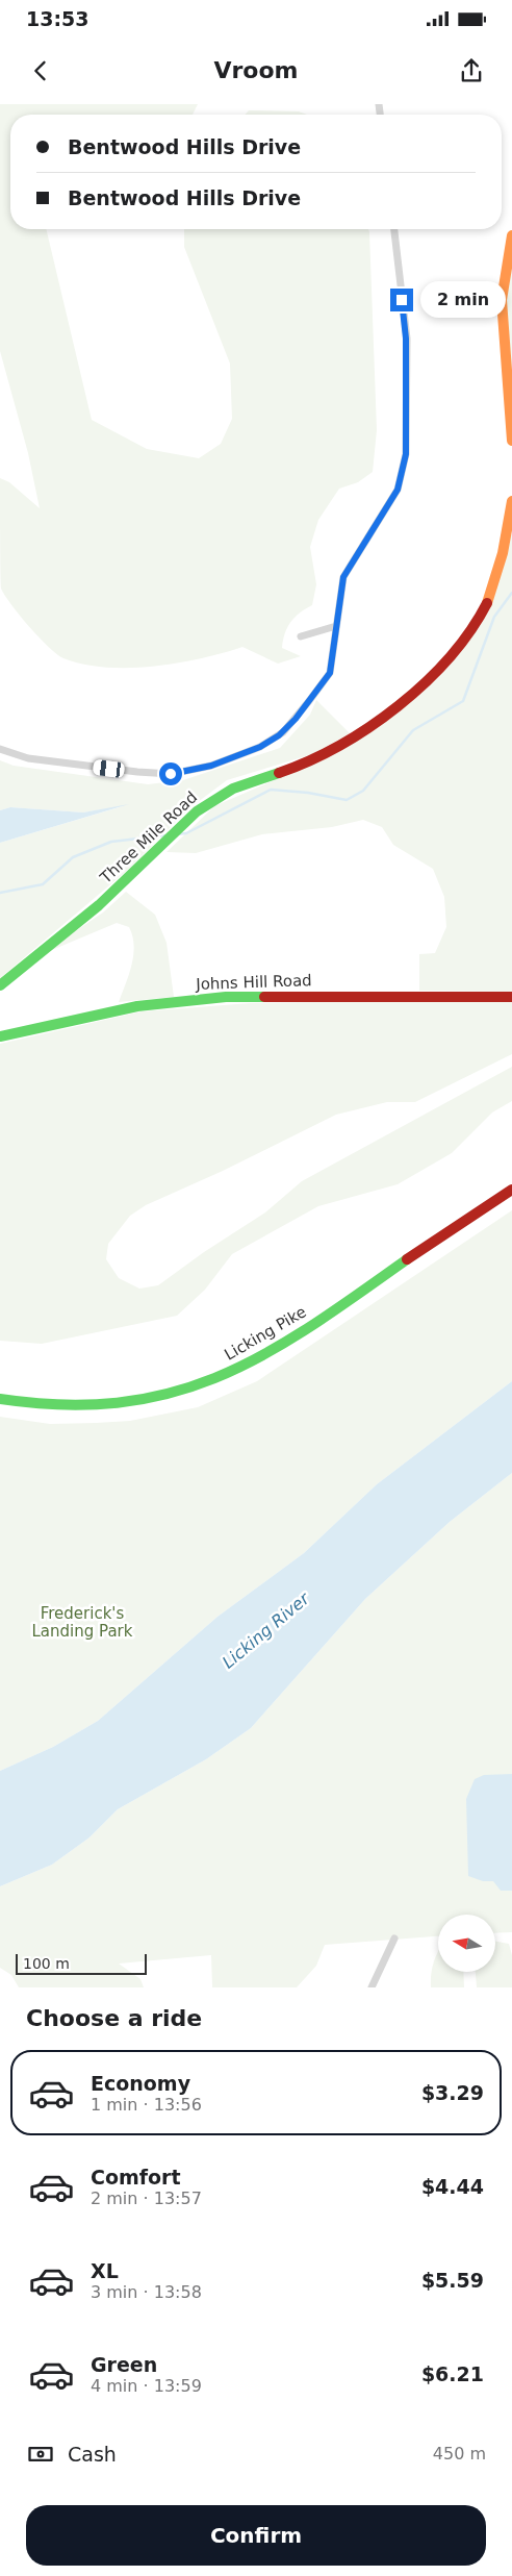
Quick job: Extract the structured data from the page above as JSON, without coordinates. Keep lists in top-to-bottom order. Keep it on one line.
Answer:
{"streets":{"main road":["Three Mile Road","Johns Hill Road","Licking Pike"]},"water":["Licking River"],"parks":["Frederick's Landing Park"],"scale_bar":"100 m","north":"left","page":{"status":"13:53","header":"Vroom","banner":["Bentwood Hills Drive","Bentwood Hills Drive"],"bubble":"2 min","scale":"100 m","heading":"Choose a ride","list":[{"name":"Economy","note":"1 min · 13:56","value":"$3.29"},{"name":"Comfort","note":"2 min · 13:57","value":"$4.44"},{"name":"XL","note":"3 min · 13:58","value":"$5.59"},{"name":"Green","note":"4 min · 13:59","value":"$6.21"}],"pay":["Cash","450 m"],"buttons":"Confirm"}}
